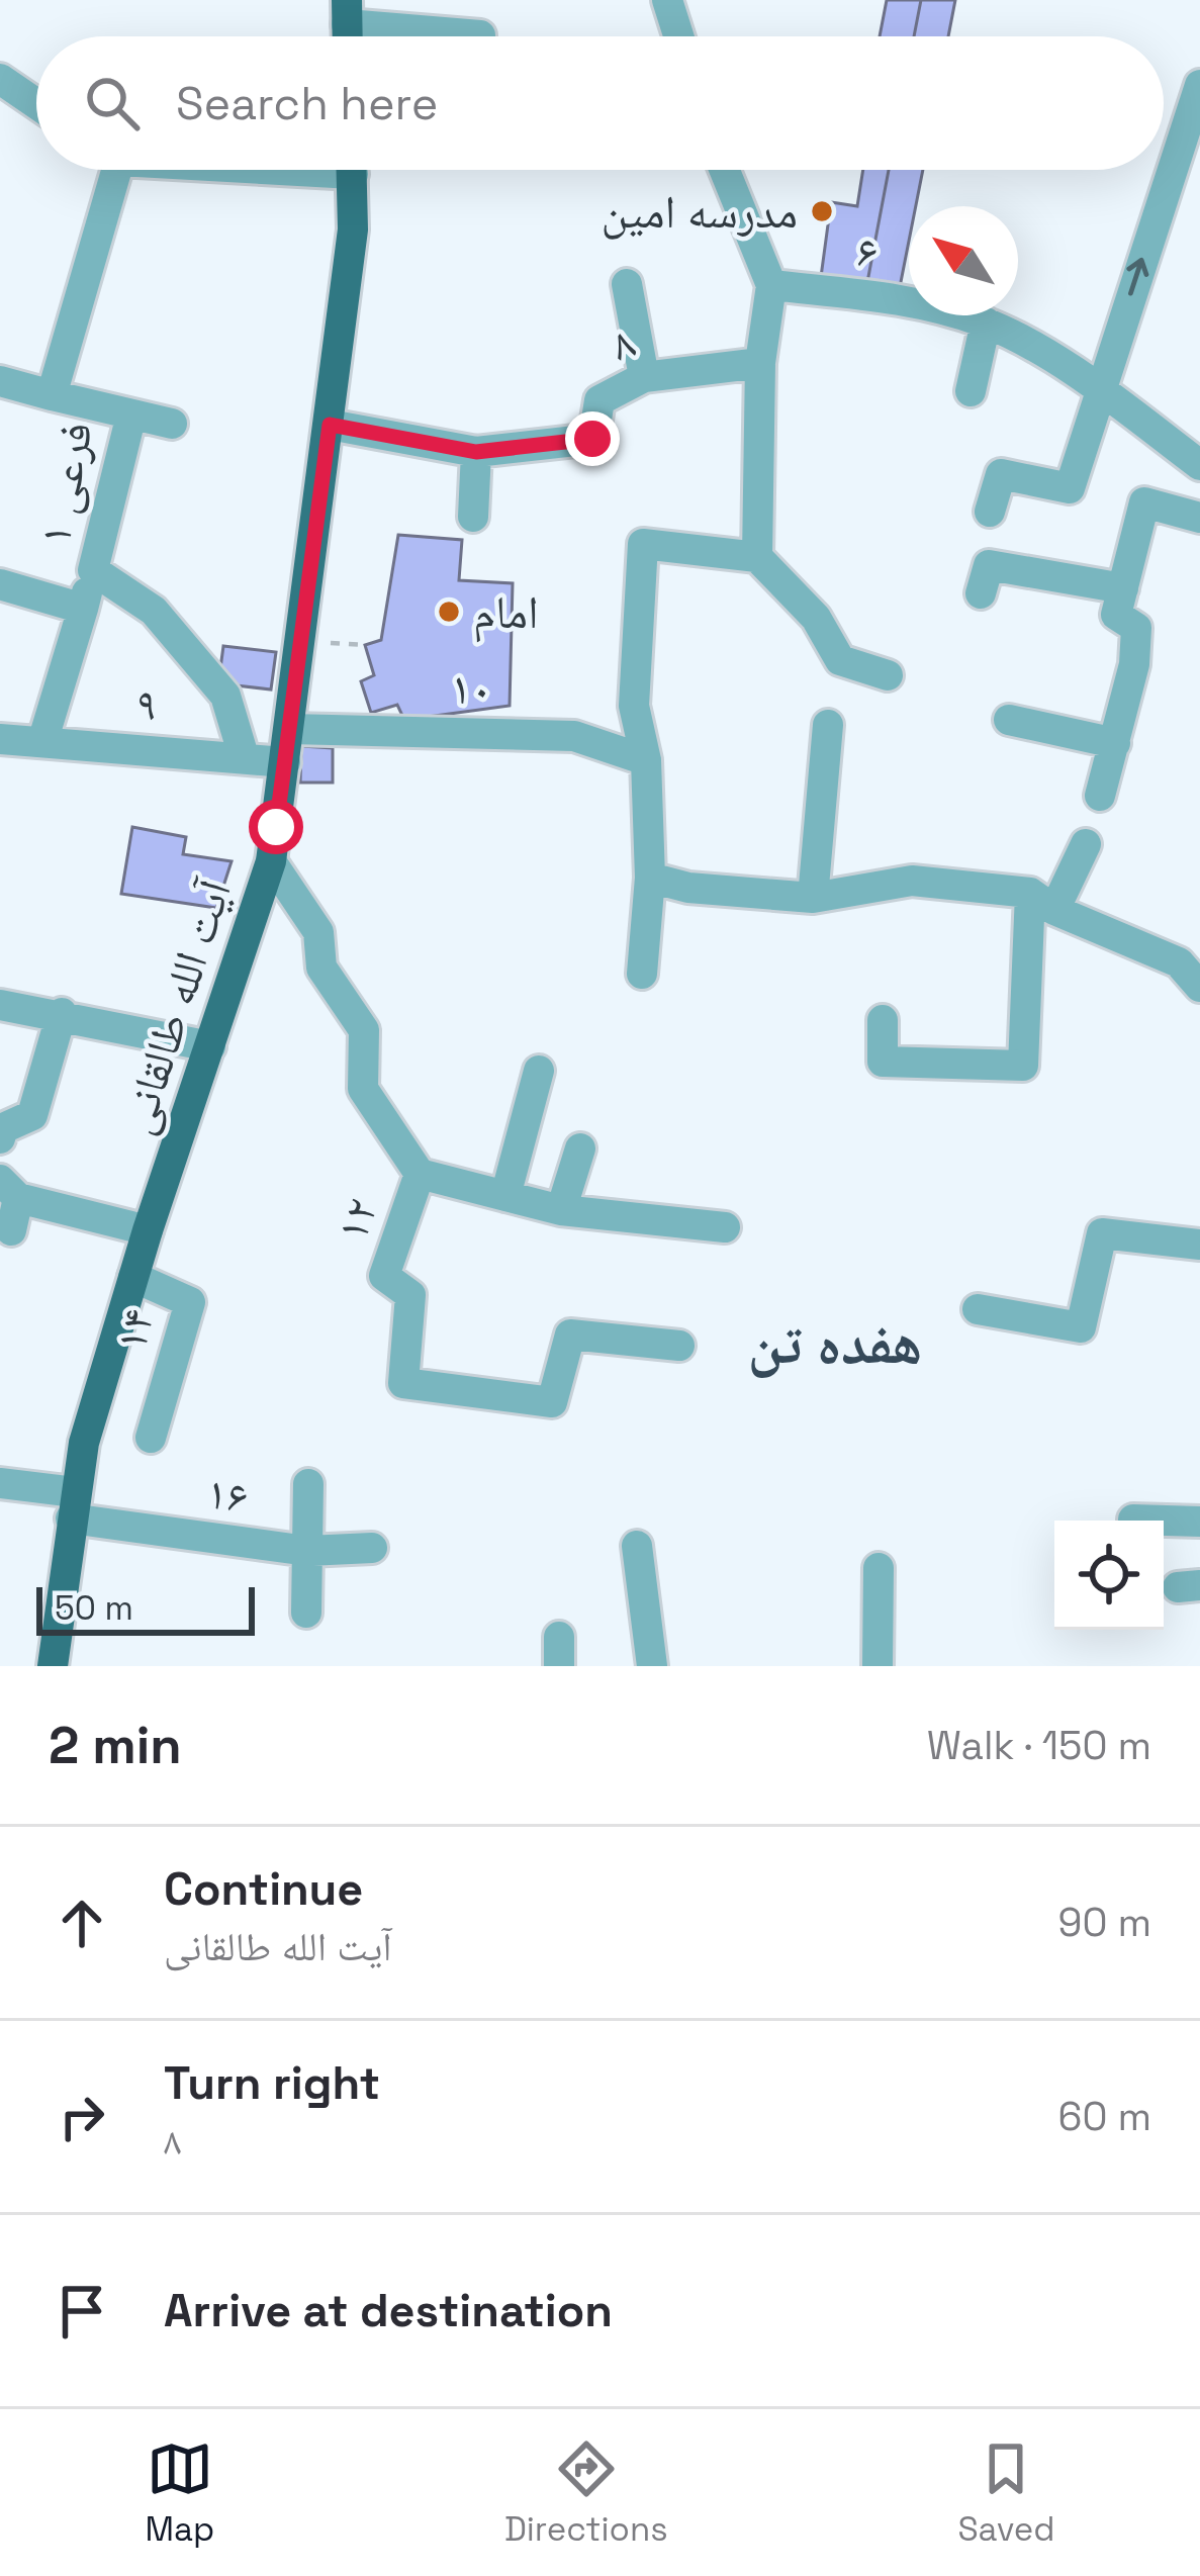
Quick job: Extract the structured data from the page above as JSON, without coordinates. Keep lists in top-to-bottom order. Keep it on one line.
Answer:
{"streets":{"main road":["آیت الله طالقانی"],"street":["۶","۸","فرعی ۱","۱۰","۹","۱۲","۱۴","۱۶"]},"crossings":[["۸","آیت الله طالقانی"],["فرعی ۱","۹"],["۱۰","آیت الله طالقانی"],["۹","آیت الله طالقانی"],["آیت الله طالقانی","۱۲"],["آیت الله طالقانی","۱۴"],["آیت الله طالقانی","۱۶"]],"districts":["هفده تن"],"places":["مدرسه امین","امام"],"scale_bar":"50 m","north":"top left","page":{"search":"Search here","scale":"50 m","heading":["2 min","Walk · 150 m"],"list":[["Continue","آیت الله طالقانی","90 m"],["Turn right","۸","60 m"],"Arrive at destination"],"nav":["Map","Directions","Saved"]}}
